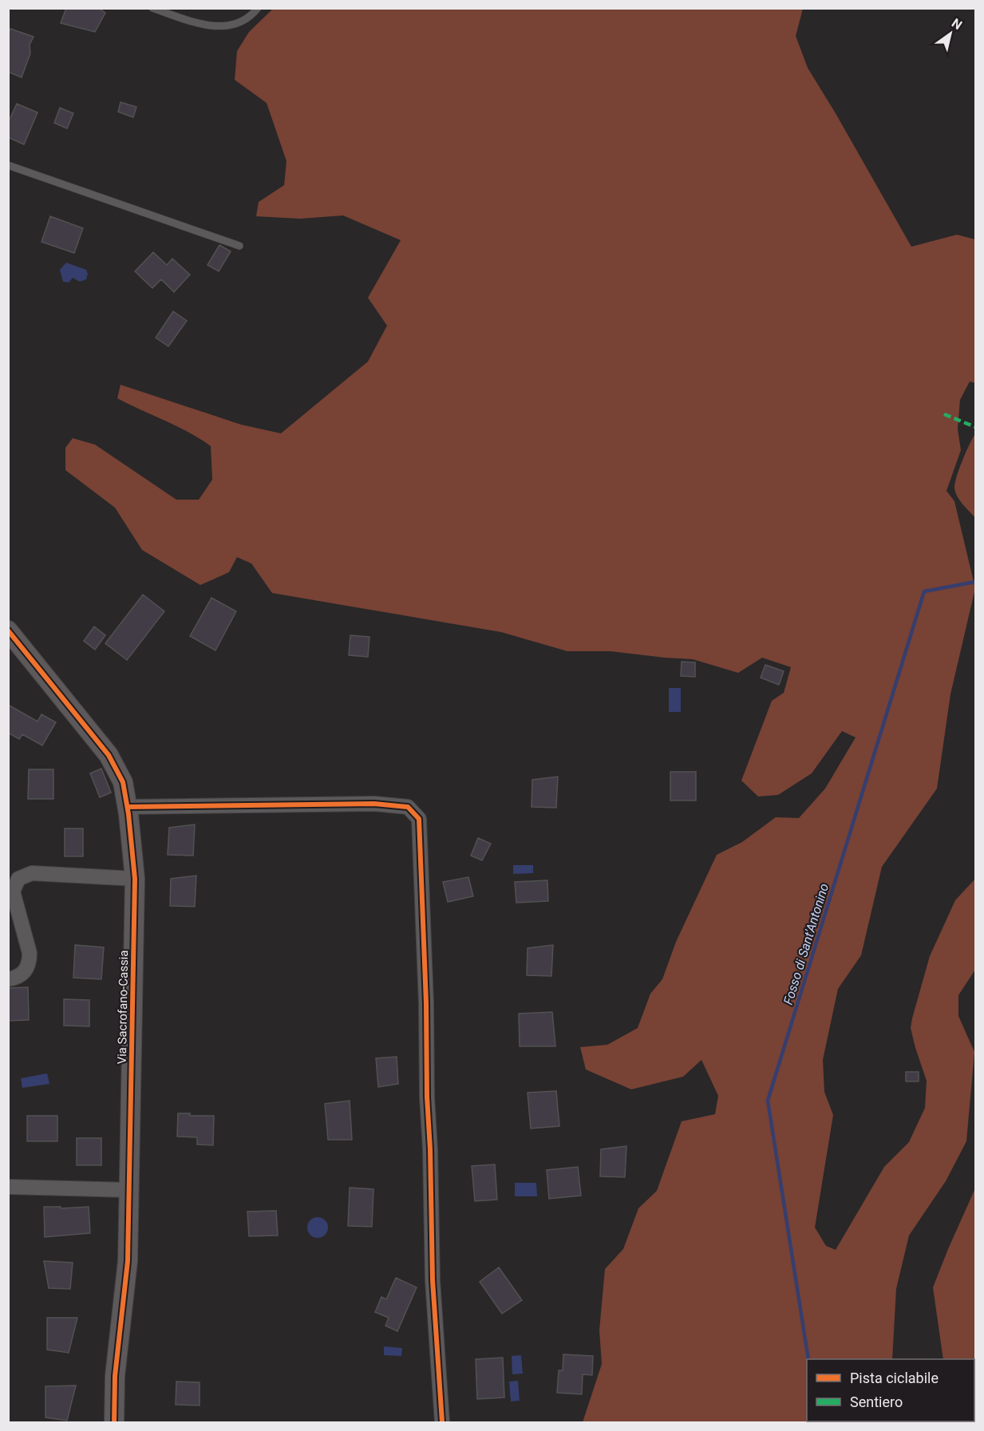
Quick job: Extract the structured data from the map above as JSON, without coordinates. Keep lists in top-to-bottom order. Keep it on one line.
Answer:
{"streets":{"street":["Via Sacrofano-Cassia"]},"water":["Fosso di Sant'Antonino"],"legend":["Pista ciclabile","Sentiero"],"north":"top right"}
